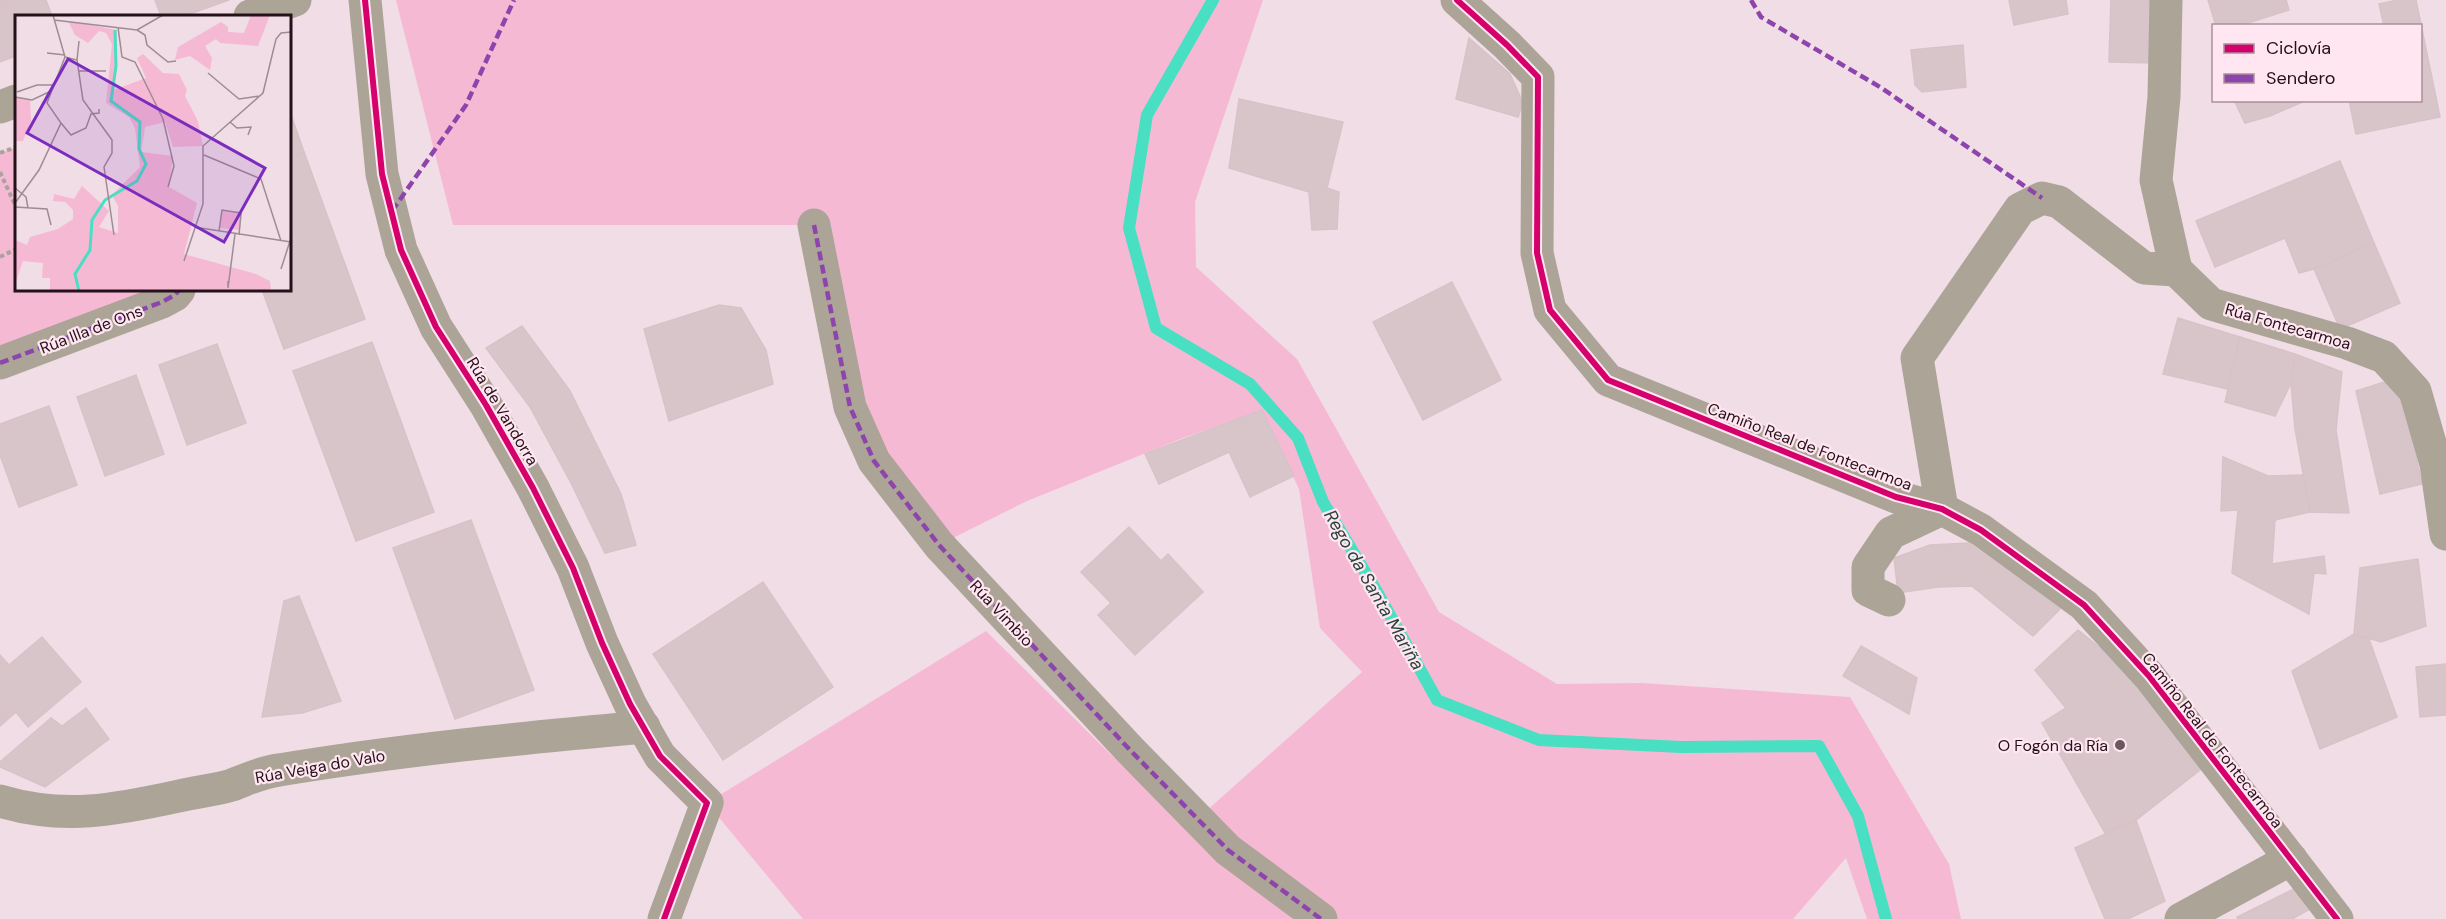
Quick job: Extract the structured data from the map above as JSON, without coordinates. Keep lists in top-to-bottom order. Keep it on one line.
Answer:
{"streets":{"street":["Rúa Fontecarmoa","Rúa Illa de Ons","Rúa de Vandorra","Camiño Real de Fontecarmoa","Rúa Vimbio","Rúa Veiga do Valo"]},"crossings":[["Rúa Fontecarmoa","Camiño Real de Fontecarmoa"],["Rúa de Vandorra","Rúa Veiga do Valo"]],"water":["Rego da Santa Mariña"],"places":["O Fogón da Ría"],"legend":["Ciclovía","Sendero"]}
